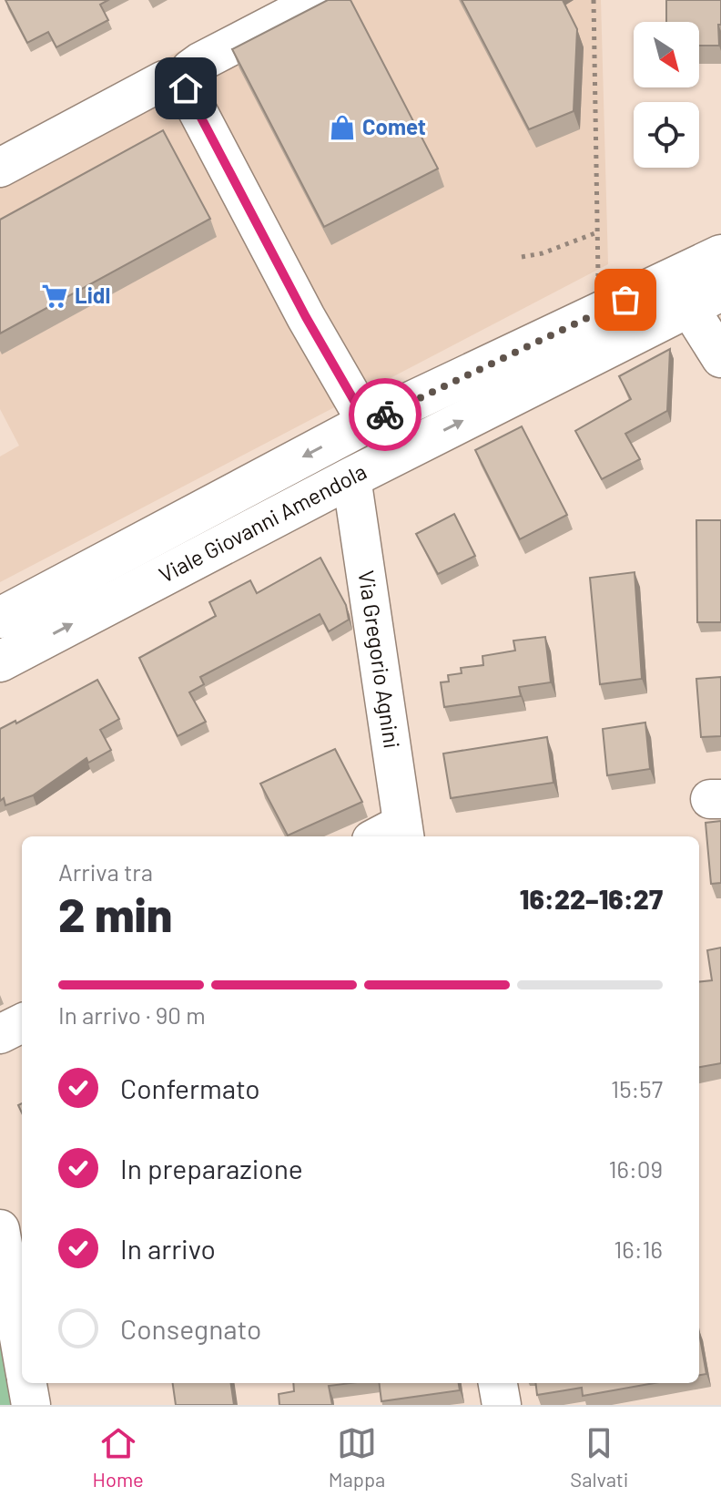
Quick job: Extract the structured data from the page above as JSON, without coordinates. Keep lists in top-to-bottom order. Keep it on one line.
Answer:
{"streets":{"main road":["Viale Giovanni Amendola"],"street":["Via Gregorio Agnini"]},"crossings":[["Viale Giovanni Amendola","Via Gregorio Agnini"]],"places":{"shop":["Comet"],"supermarket":["Lidl"]},"north":"bottom right","page":{"heading":["2 min","Arriva tra","16:22–16:27"],"bar":"In arrivo · 90 m","list":[["Confermato","15:57"],["In preparazione","16:09"],["In arrivo","16:16"],"Consegnato"],"tabs":["Home","Mappa","Salvati"]}}
